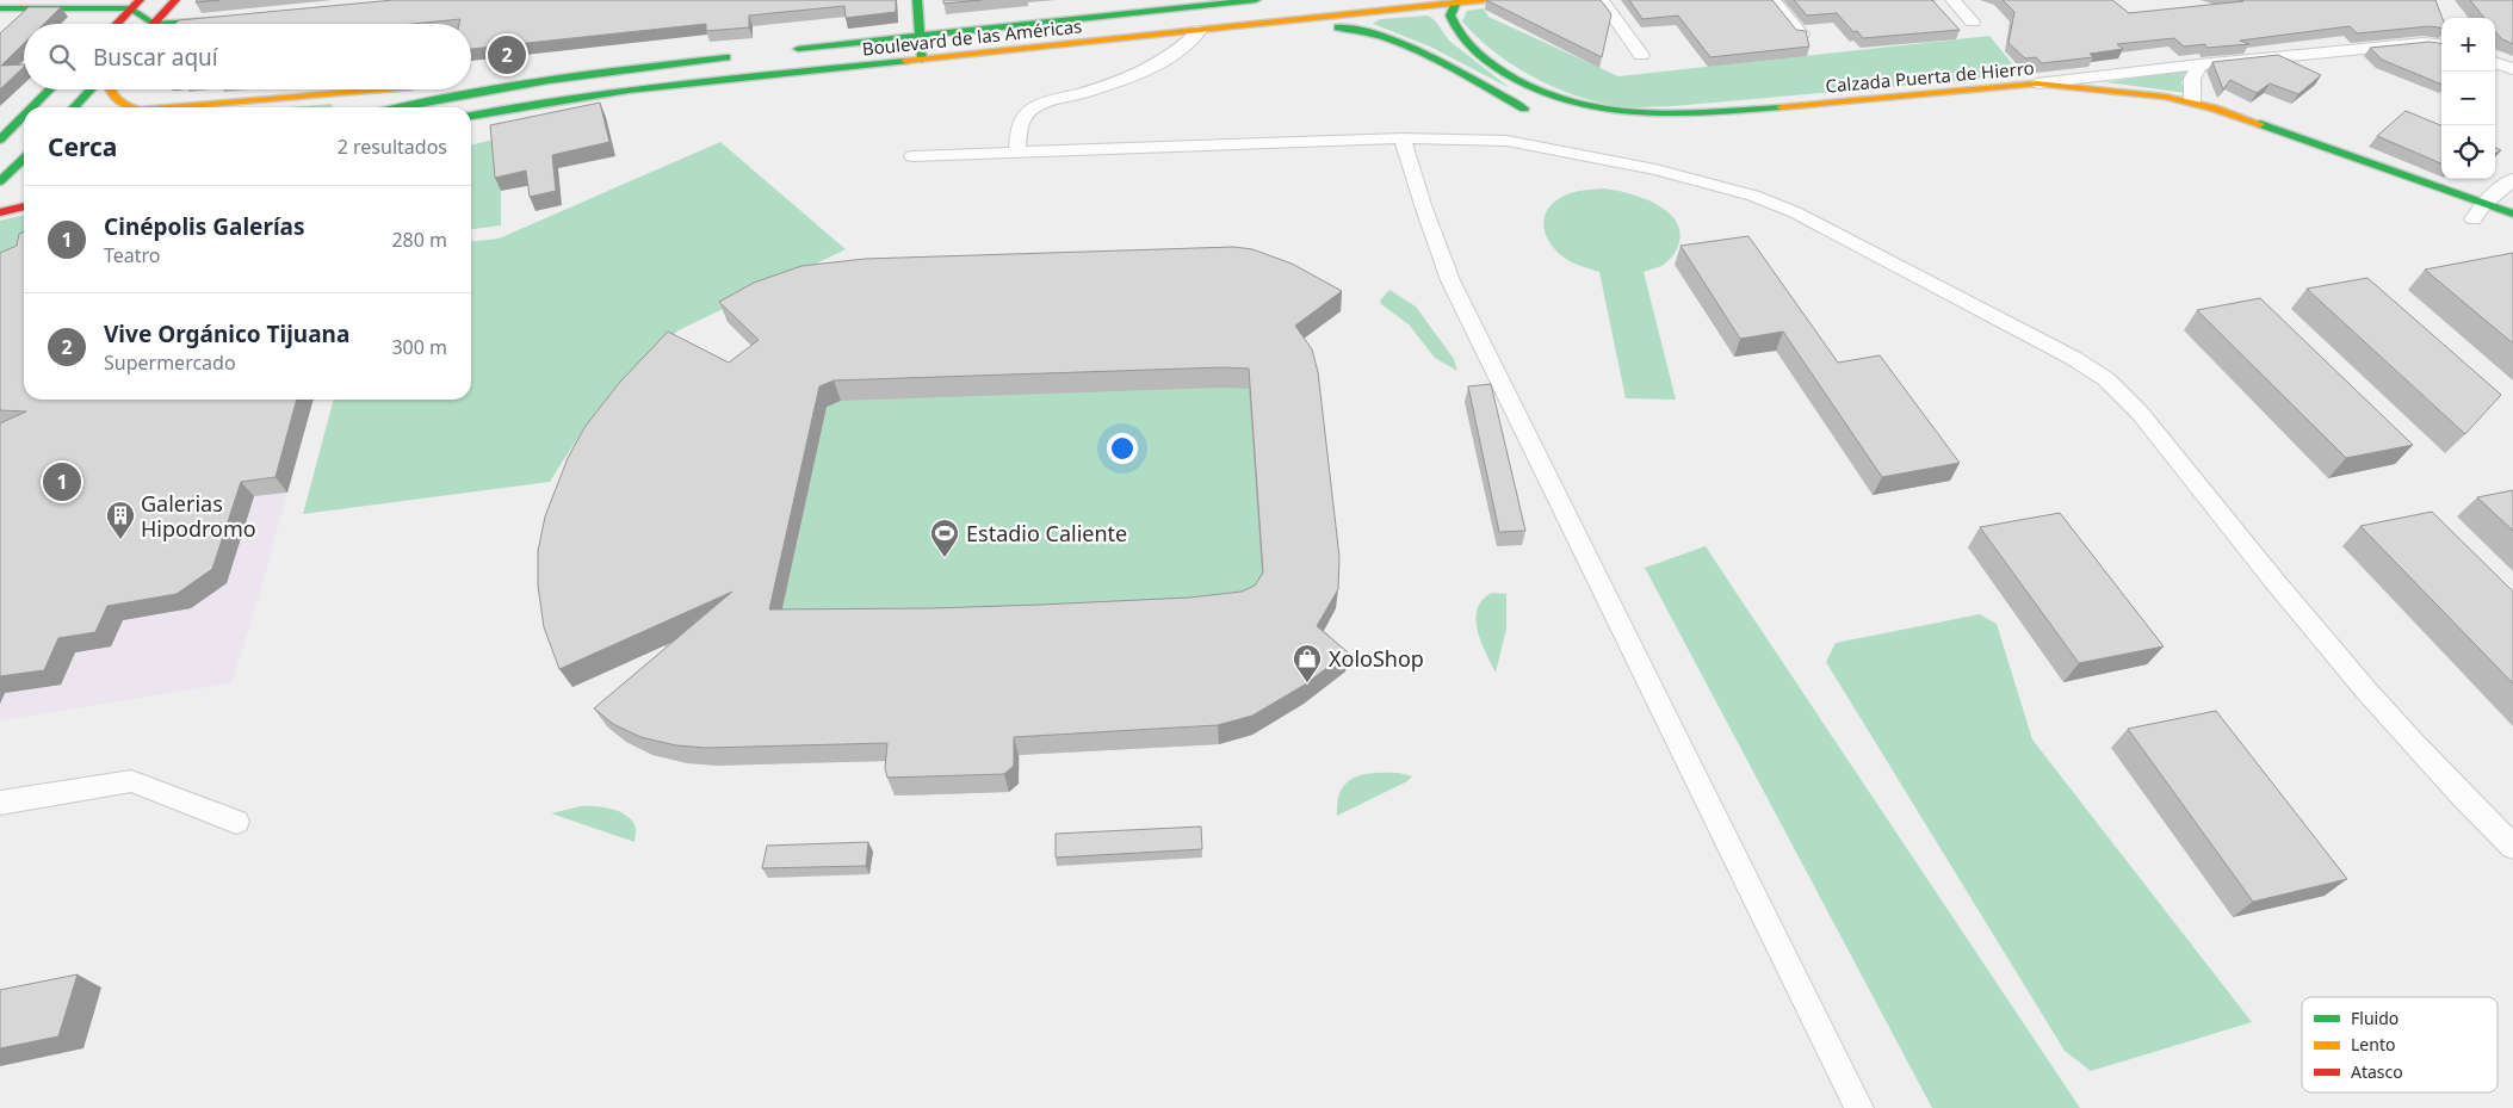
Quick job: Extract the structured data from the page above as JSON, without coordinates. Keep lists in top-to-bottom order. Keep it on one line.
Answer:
{"streets":{"main road":["Boulevard de las Américas","Calzada Puerta de Hierro"]},"crossings":[["Boulevard de las Américas","Calzada Puerta de Hierro"]],"places":{"building":["Galerias Hipodromo"],"sports":["Estadio Caliente"],"shop":["XoloShop"]},"legend":["Fluido","Lento","Atasco"],"page":{"map_buttons":["+","−"],"search":"Buscar aquí","pins":["2","1"],"heading":["Cerca","2 resultados"],"list":[{"mark":"1","name":"Cinépolis Galerías","note":"Teatro","value":"280 m"},{"mark":"2","name":"Vive Orgánico Tijuana","note":"Supermercado","value":"300 m"}]}}
